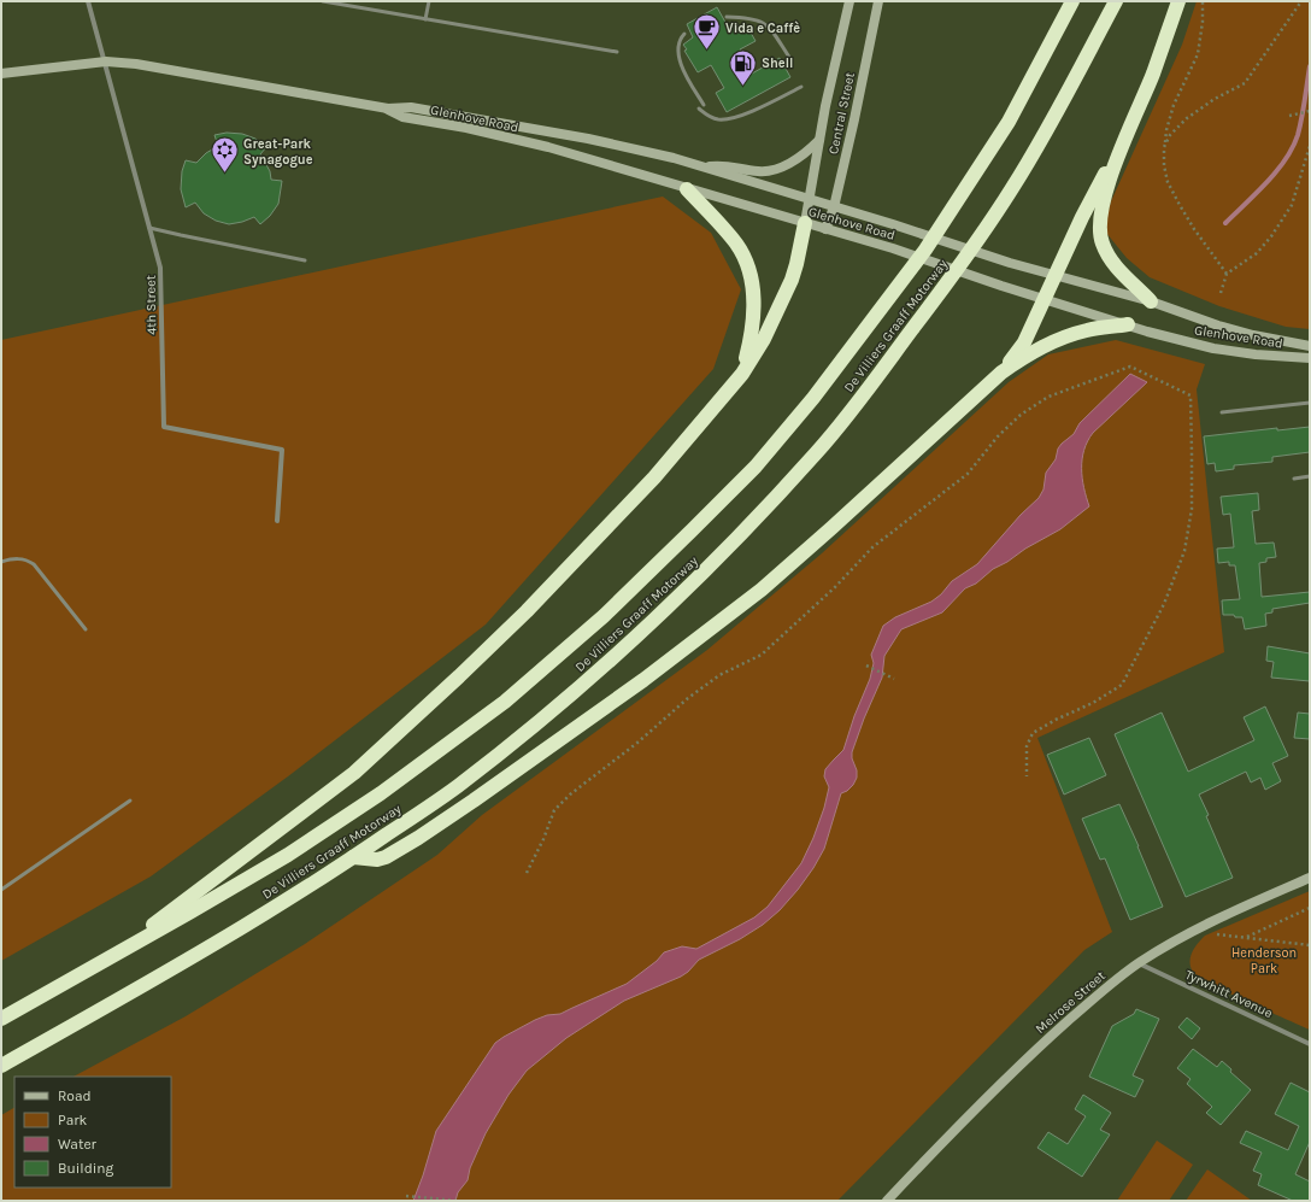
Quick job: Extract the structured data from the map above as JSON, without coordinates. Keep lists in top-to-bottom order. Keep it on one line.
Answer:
{"streets":{"highway":["De Villiers Graaff Motorway"],"main road":["Central Street","Glenhove Road","Melrose Street"],"street":["4th Street","Tyrwhitt Avenue"]},"crossings":[["Central Street","Glenhove Road"],["Glenhove Road","4th Street"],["Tyrwhitt Avenue","Melrose Street"]],"parks":["Henderson Park"],"places":{"cafe":["Vida e Caffè"],"fuel station":["Shell"],"synagogue":["Great-Park Synagogue"]},"legend":["Road","Park","Water","Building"]}
